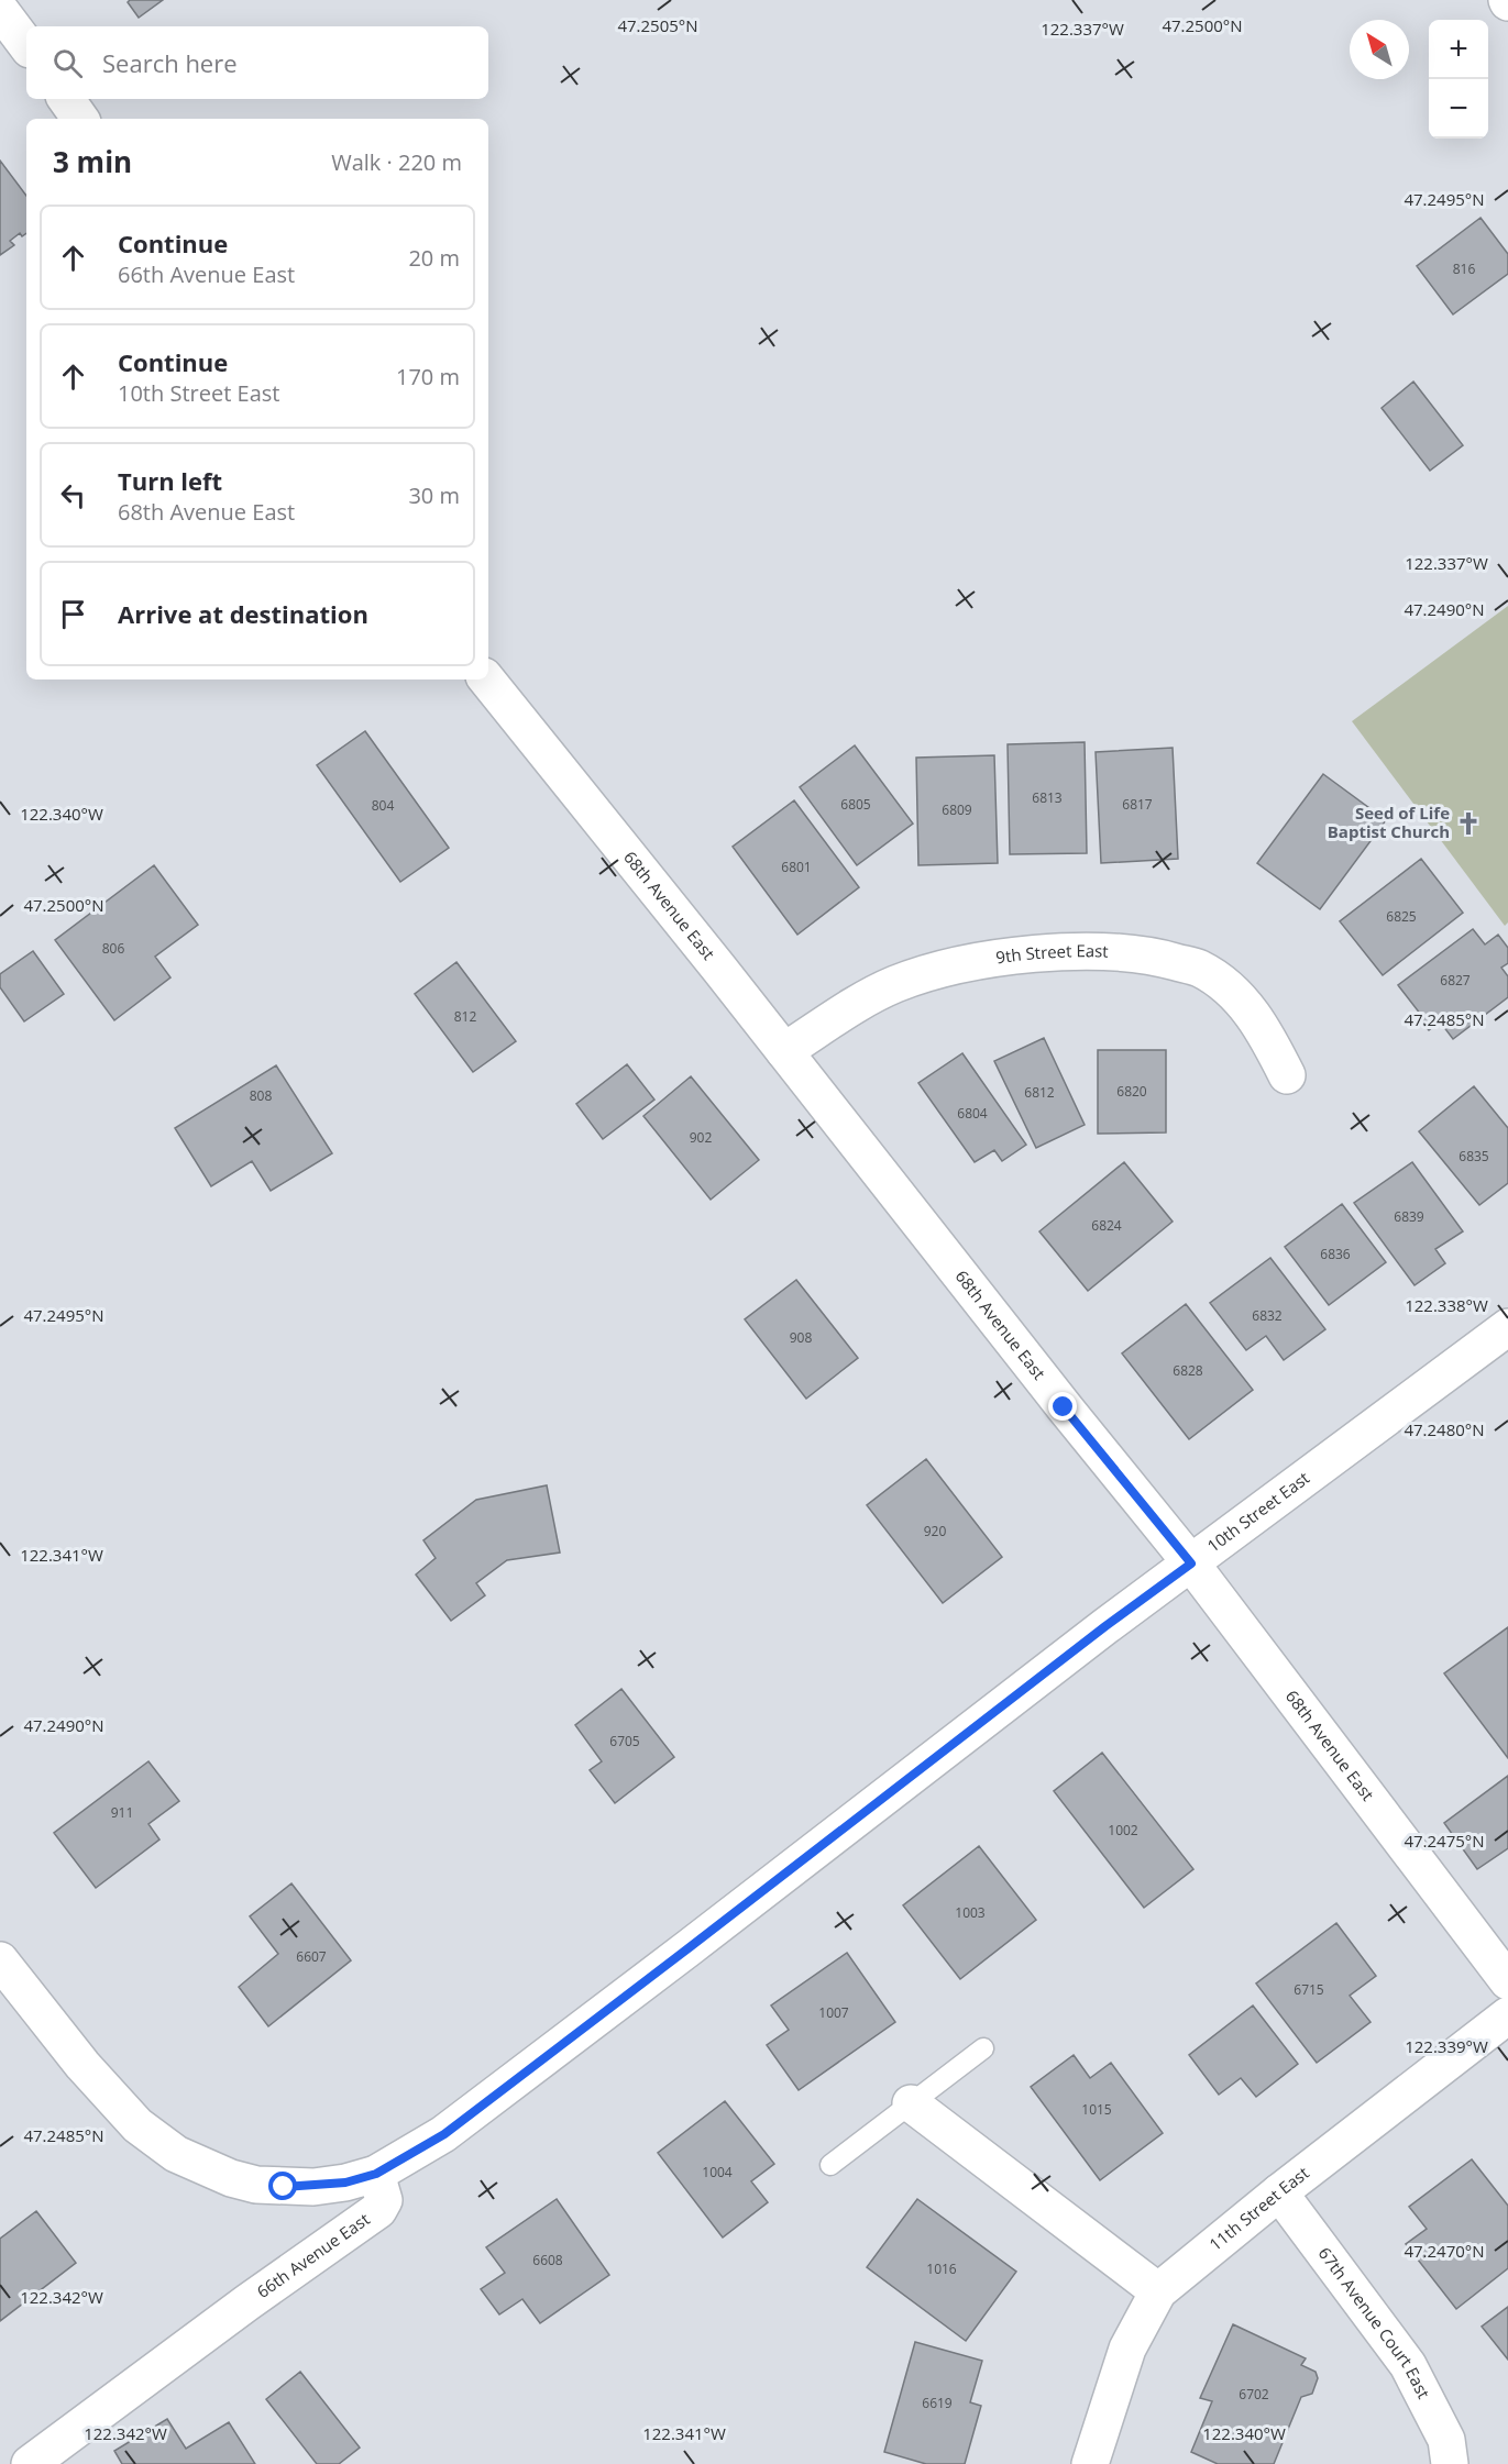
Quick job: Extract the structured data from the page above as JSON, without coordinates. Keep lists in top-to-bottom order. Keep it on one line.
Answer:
{"streets":{"street":["68th Avenue East","9th Street East","10th Street East","11th Street East","66th Avenue East","67th Avenue Court East"]},"crossings":[["68th Avenue East","9th Street East"],["68th Avenue East","10th Street East"],["10th Street East","66th Avenue East"],["11th Street East","67th Avenue Court East"]],"places":{"church":["Seed of Life Baptist Church"]},"house_numbers":["816","6813","6805","6817","804","6809","6801","6825","806","6827","812","6820","6812","808","6804","902","6835","6839","6824","6836","6832","908","6828","920","6705","911","1002","1003","6607","6715","1007","1015","1004","6608","1016","6702","6619"],"north":"top left","page":{"map_buttons":["+","−"],"search":"Search here","heading":["3 min","Walk · 220 m"],"list":[["Continue","66th Avenue East","20 m"],["Continue","10th Street East","170 m"],["Turn left","68th Avenue East","30 m"],"Arrive at destination"]},"coordinates":["47.2505°N","47.2500°N","122.337°W","47.2495°N","47.2490°N","122.340°W","47.2485°N","122.338°W","47.2480°N","122.341°W","47.2475°N","122.339°W","47.2470°N","122.342°W"]}
